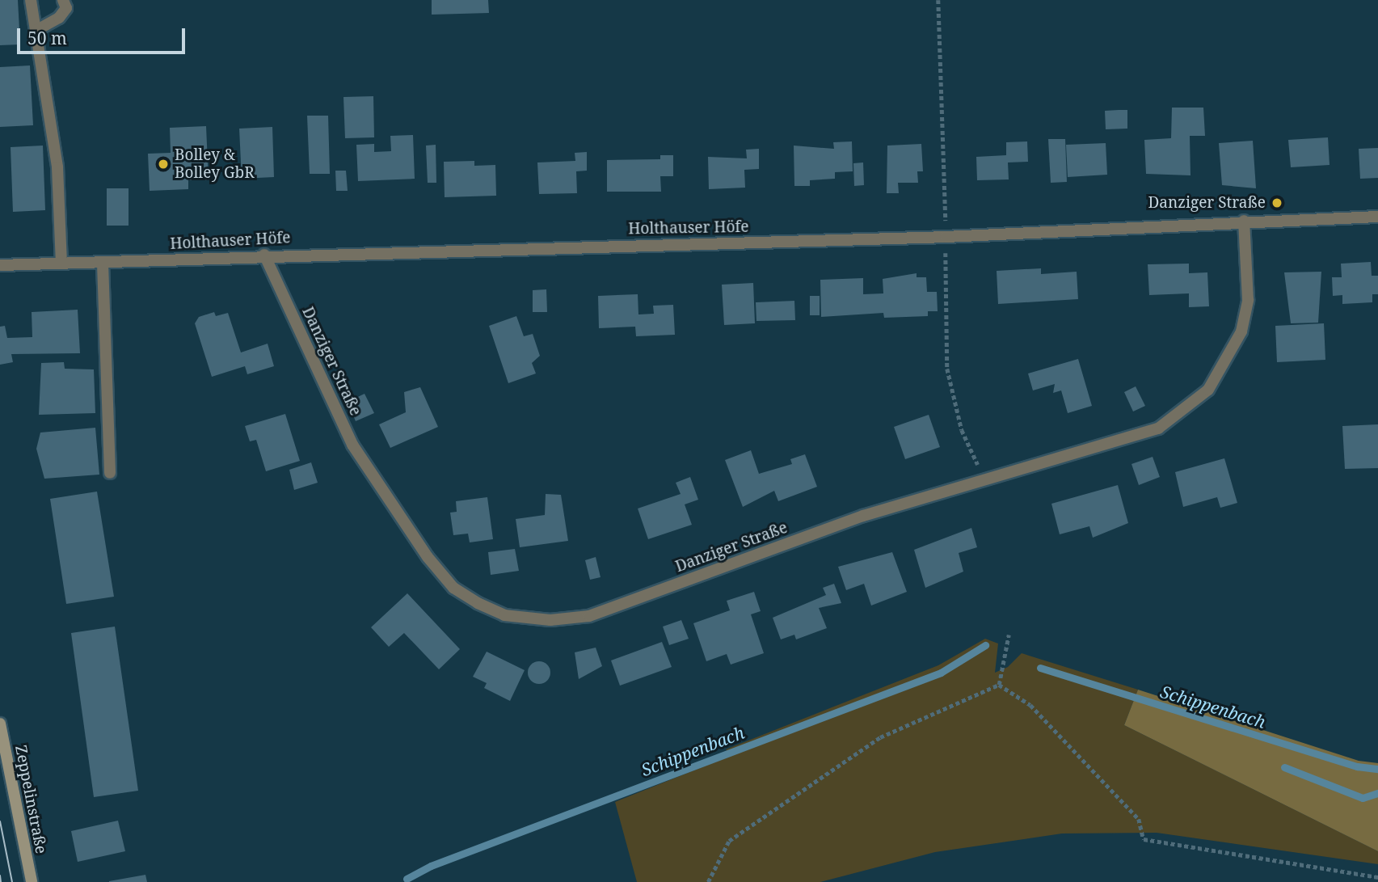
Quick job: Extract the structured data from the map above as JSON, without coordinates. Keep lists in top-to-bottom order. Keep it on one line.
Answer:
{"streets":{"main road":["Zeppelinstraße"],"street":["Holthauser Höfe","Danziger Straße"]},"crossings":[["Holthauser Höfe","Danziger Straße"]],"water":["Schippenbach"],"places":["Bolley & Bolley GbR","Danziger Straße"],"scale_bar":"50 m"}
